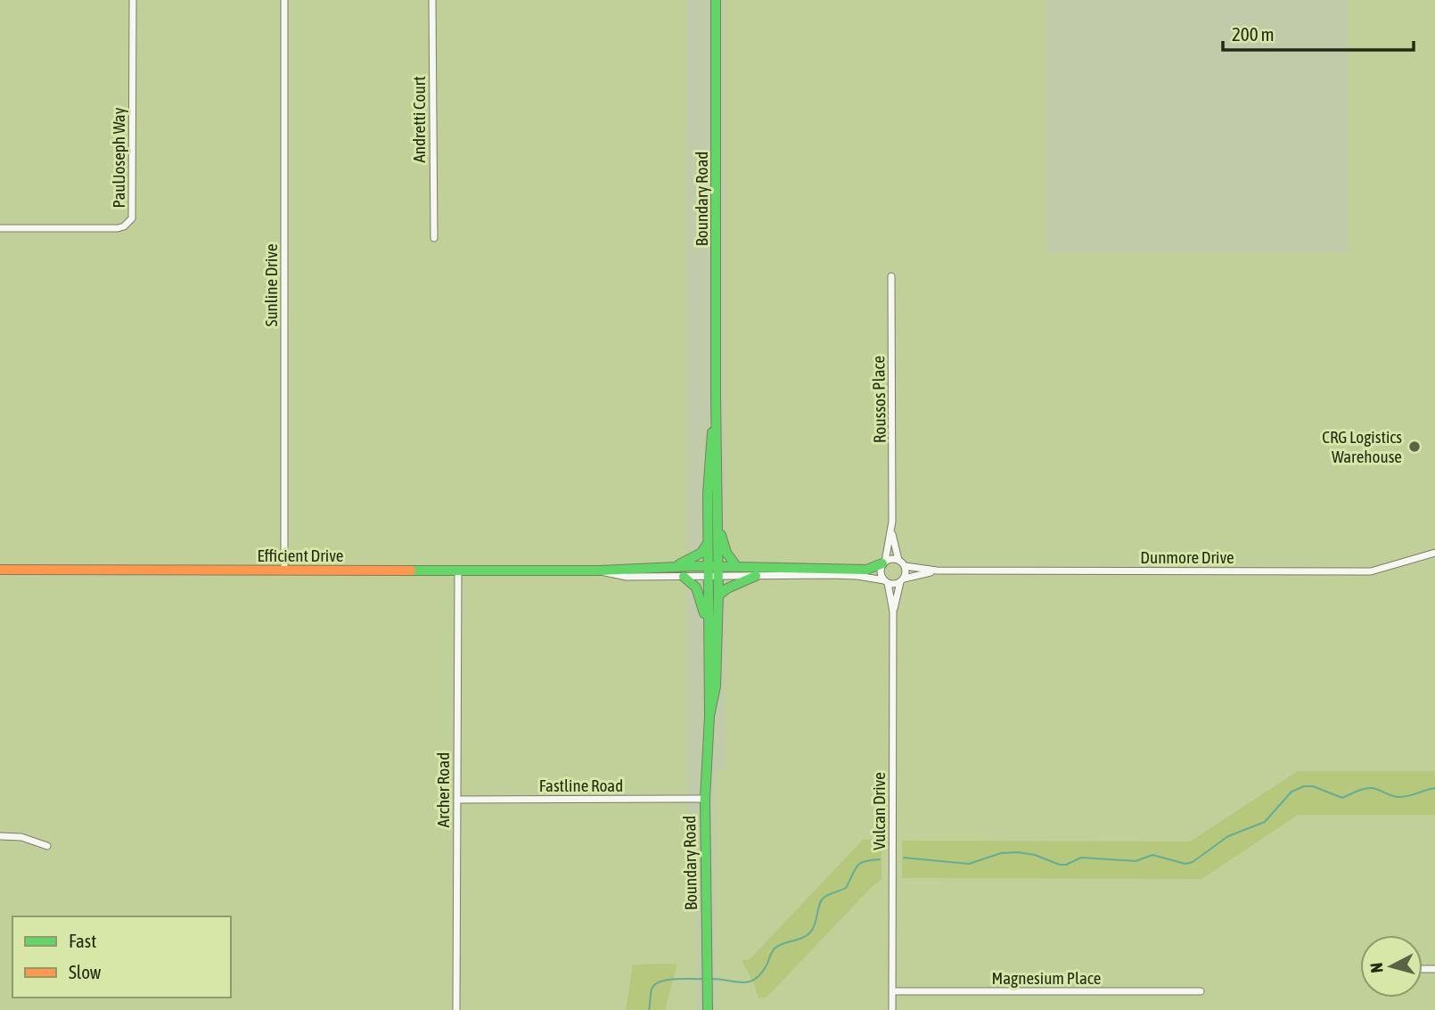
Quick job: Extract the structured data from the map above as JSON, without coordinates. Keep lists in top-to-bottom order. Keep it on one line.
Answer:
{"streets":{"main road":["Boundary Road","Efficient Drive"],"street":["Andretti Court","PaulJoseph Way","Sunline Drive","Roussos Place","Dunmore Drive","Fastline Road","Archer Road","Vulcan Drive","Magnesium Place"]},"crossings":[["Boundary Road","Efficient Drive"],["Boundary Road","Fastline Road"],["Sunline Drive","Efficient Drive"],["Roussos Place","Dunmore Drive"],["Roussos Place","Vulcan Drive"],["Efficient Drive","Archer Road"],["Dunmore Drive","Vulcan Drive"],["Fastline Road","Archer Road"],["Vulcan Drive","Magnesium Place"]],"places":["CRG Logistics Warehouse"],"legend":["Fast","Slow"],"scale_bar":"200 m","north":"left"}
